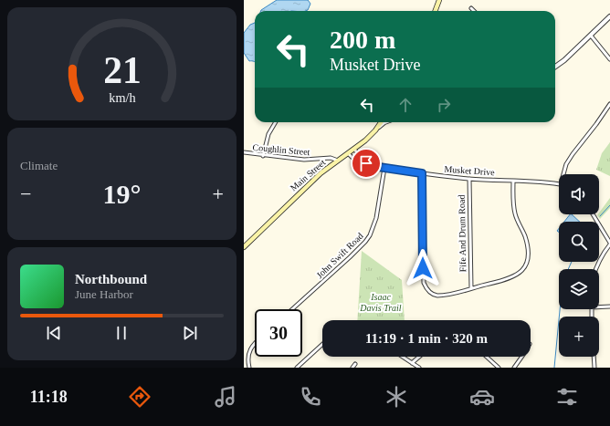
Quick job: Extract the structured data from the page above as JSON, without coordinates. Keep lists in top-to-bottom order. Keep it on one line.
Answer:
{"streets":{"main road":["Main Street"],"street":["Coughlin Street","Musket Drive","Fife And Drum Road","John Swift Road"]},"crossings":[["Coughlin Street","Main Street"],["Musket Drive","Main Street"],["Musket Drive","Fife And Drum Road"],["Musket Drive","John Swift Road"]],"parks":["Isaac Davis Trail"],"page":{"turn":["200 m","Musket Drive"],"tile":"Climate","map_buttons":"+","heat":["−","19°","+"],"song":["Northbound","June Harbor"],"limit":"30","trip":"11:19 · 1 min · 320 m","tabs":"11:18","gauge":["21","km/h"]}}
